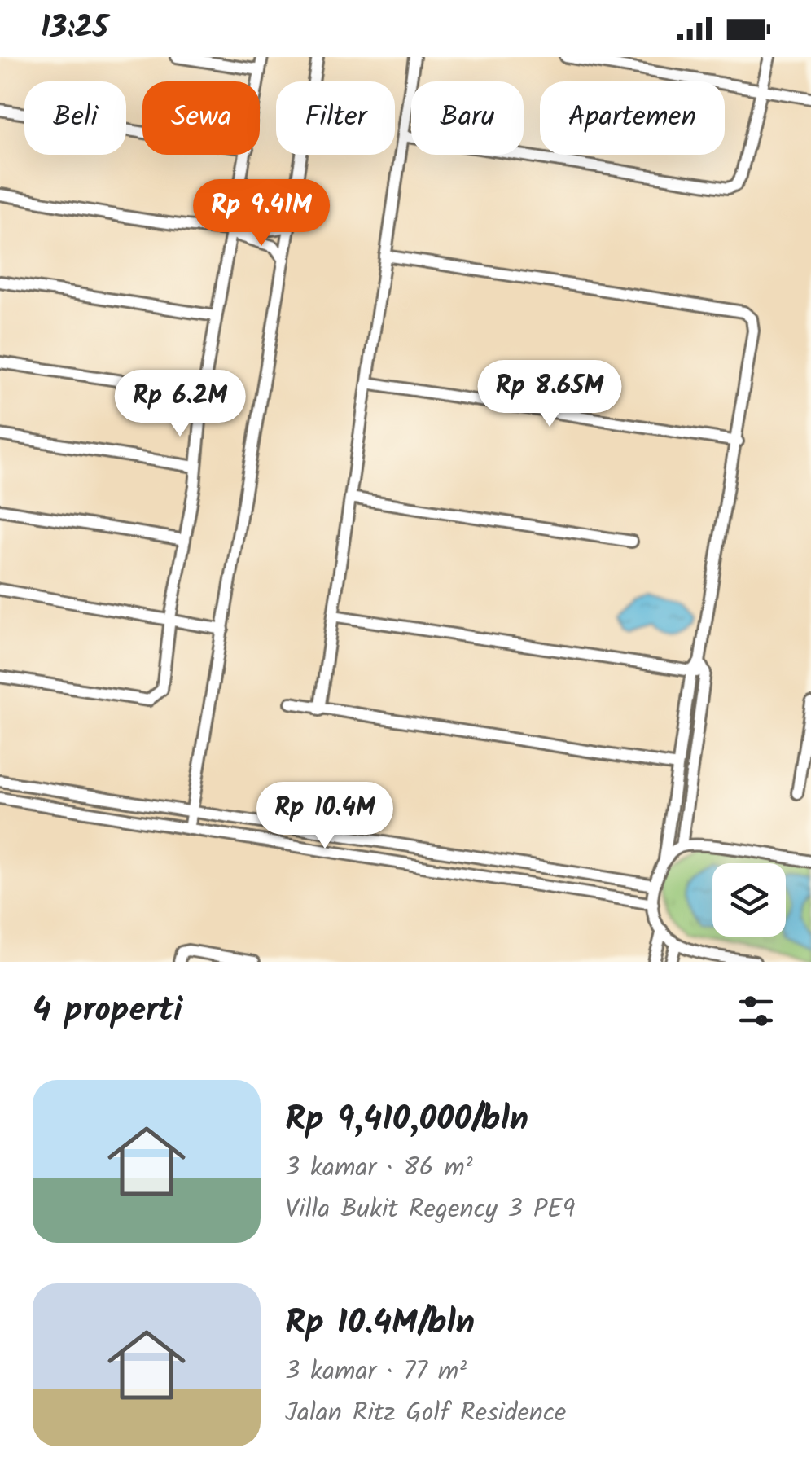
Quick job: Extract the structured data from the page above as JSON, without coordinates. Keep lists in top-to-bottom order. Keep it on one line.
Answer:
{"page":{"status":"13:25","chip":["Beli","Sewa","Filter","Baru","Apartemen"],"price":["Rp 9.41M","Rp 8.65M","Rp 6.2M","Rp 10.4M"],"heading":"4 properti","list":[{"name":"Rp 9,410,000/bln","note":"3 kamar · 86 m² · Villa Bukit Regency 3 PE9"},{"name":"Rp 10.4M/bln","note":"3 kamar · 77 m² · Jalan Ritz Golf Residence"}]}}
